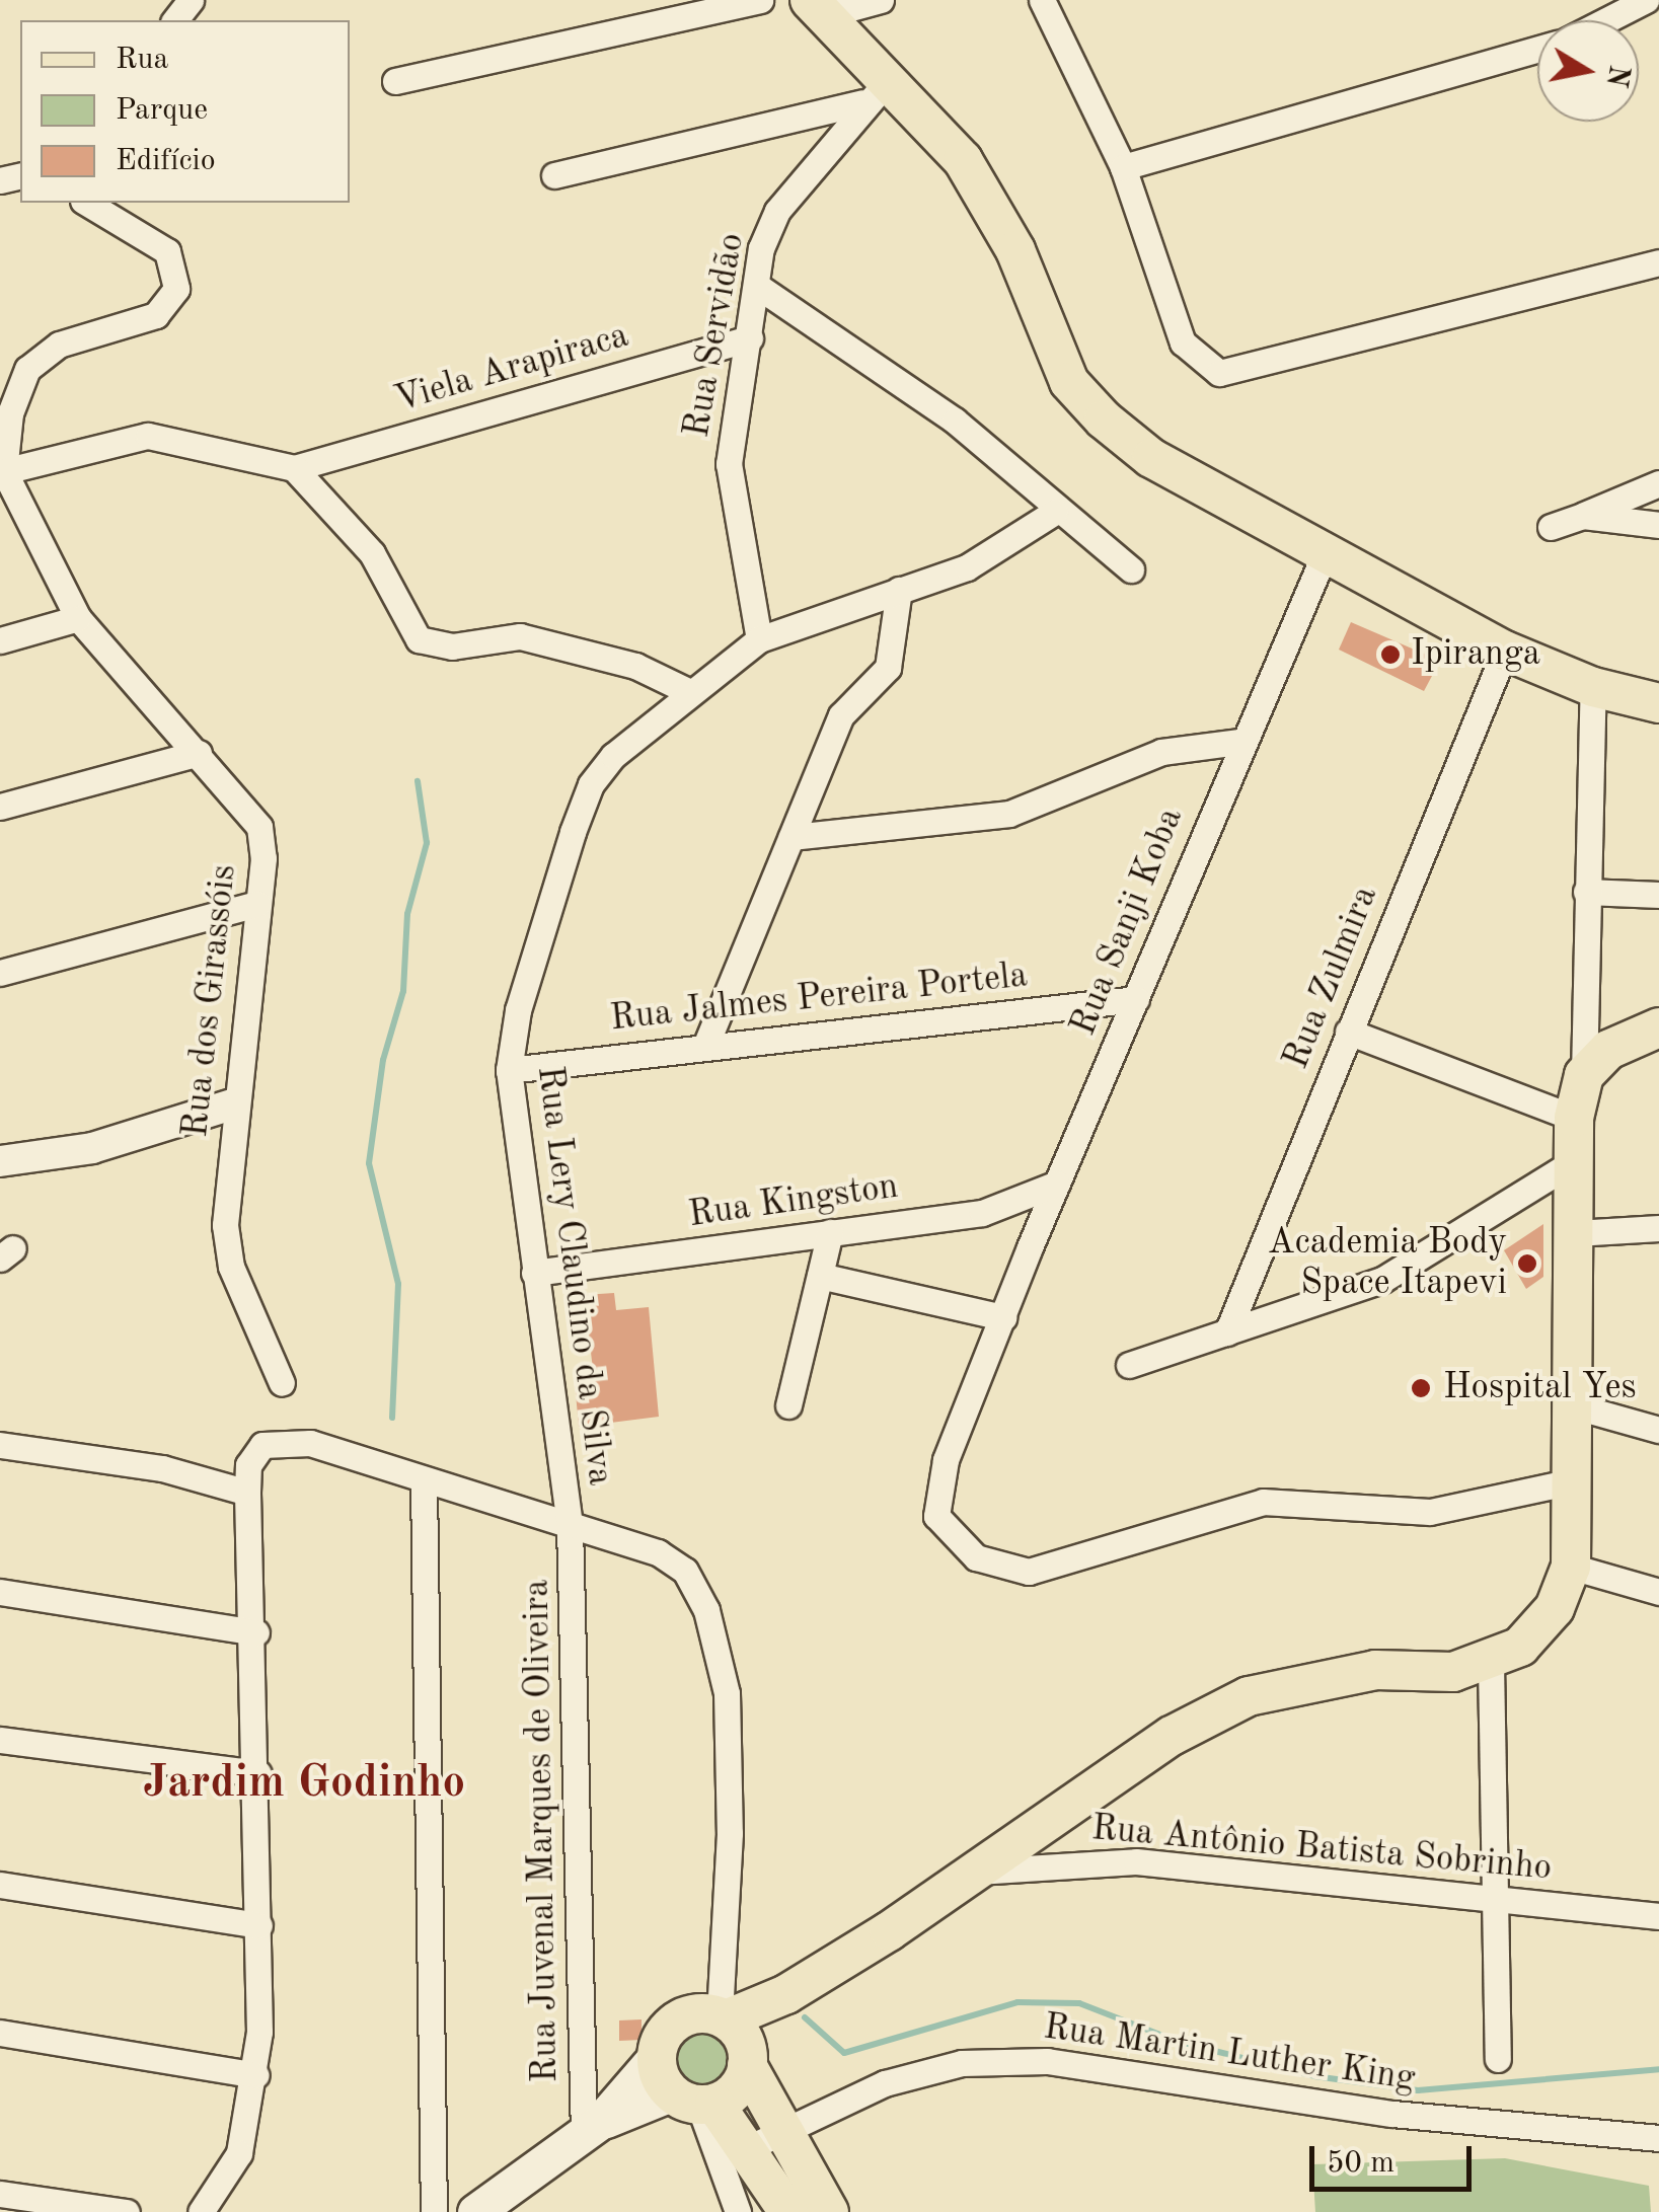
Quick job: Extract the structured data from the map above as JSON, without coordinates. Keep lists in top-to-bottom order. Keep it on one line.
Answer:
{"streets":{"street":["Rua Servidão","Viela Arapiraca","Rua Sanji Koba","Rua Zulmira","Rua Jalmes Pereira Portela","Rua dos Girassóis","Rua Kingston","Rua Lery Claudino da Silva","Rua Juvenal Marques de Oliveira","Rua Antônio Batista Sobrinho","Rua Martin Luther King"]},"crossings":[["Rua Servidão","Viela Arapiraca"],["Rua Servidão","Rua Lery Claudino da Silva"],["Rua Sanji Koba","Rua Jalmes Pereira Portela"],["Rua Sanji Koba","Rua Kingston"],["Rua Jalmes Pereira Portela","Rua Lery Claudino da Silva"],["Rua Kingston","Rua Lery Claudino da Silva"],["Rua Lery Claudino da Silva","Rua Juvenal Marques de Oliveira"]],"districts":["Jardim Godinho"],"places":["Ipiranga","Academia Body Space Itapevi","Hospital Yes"],"legend":["Rua","Parque","Edifício"],"scale_bar":"50 m","north":"right"}
